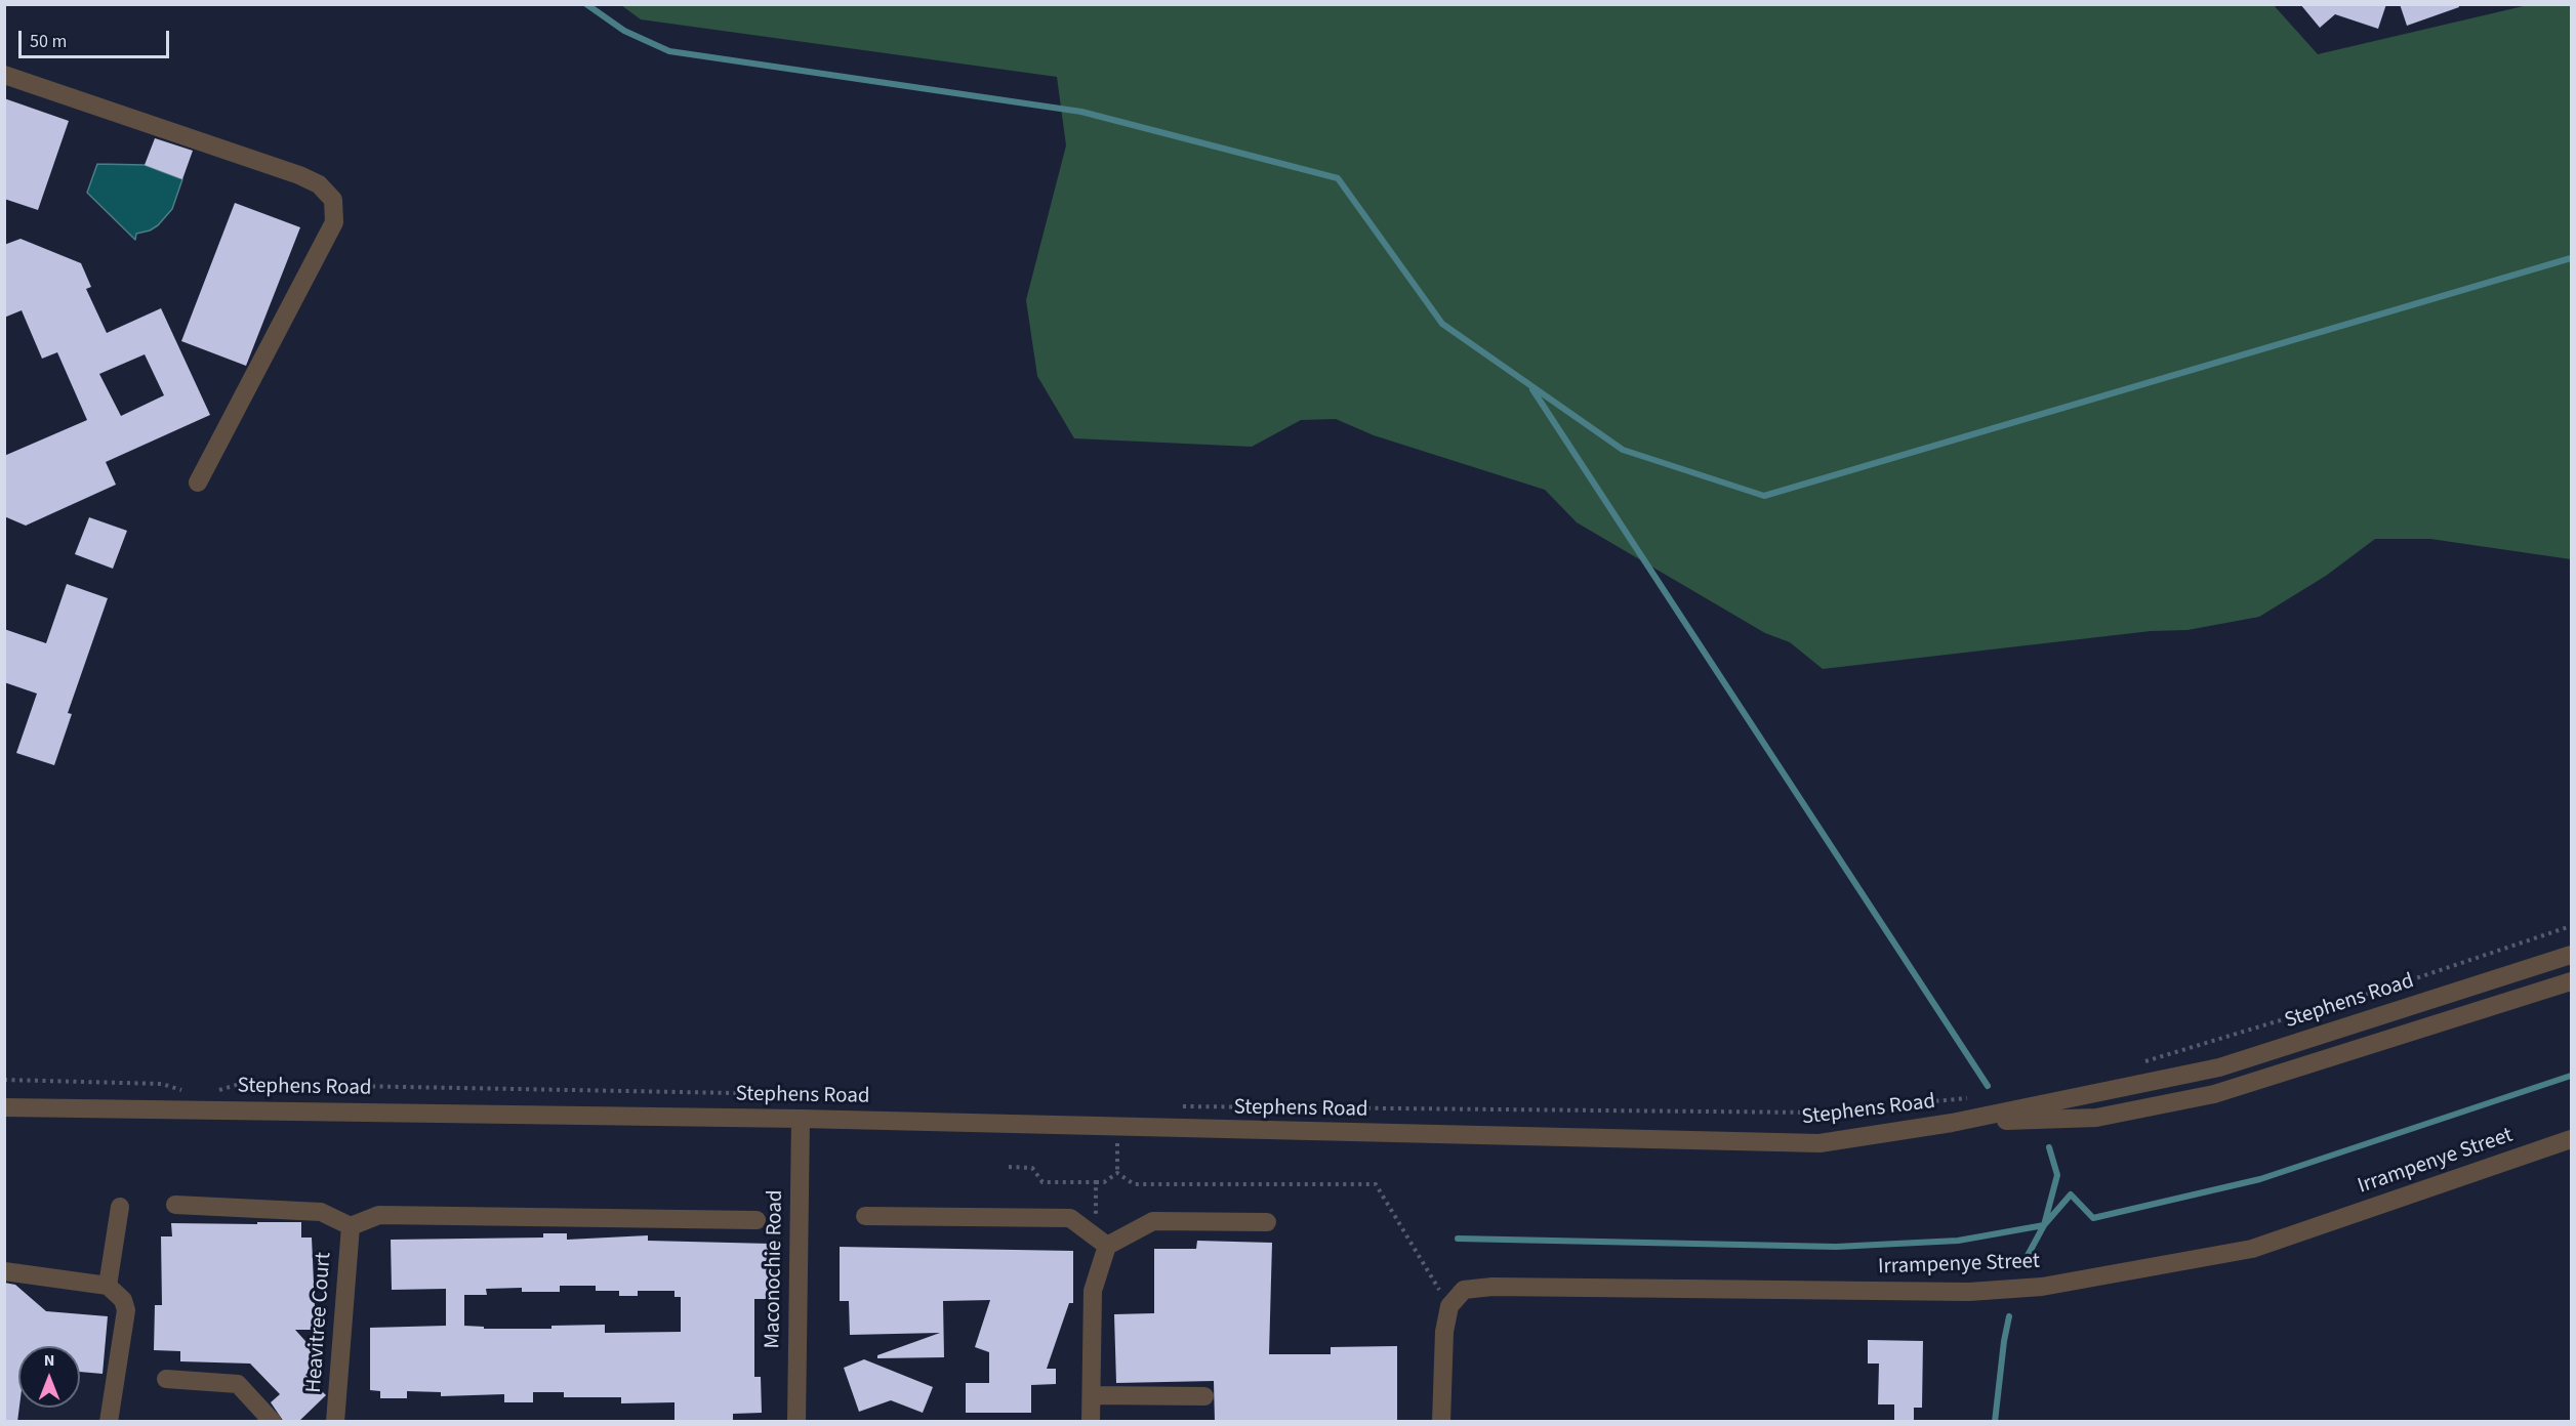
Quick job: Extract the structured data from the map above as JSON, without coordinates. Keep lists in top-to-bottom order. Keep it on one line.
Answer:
{"streets":{"street":["Stephens Road","Irrampenye Street","Maconochie Road","Heavitree Court"]},"crossings":[["Stephens Road","Maconochie Road"]],"scale_bar":"50 m","north":"top"}
